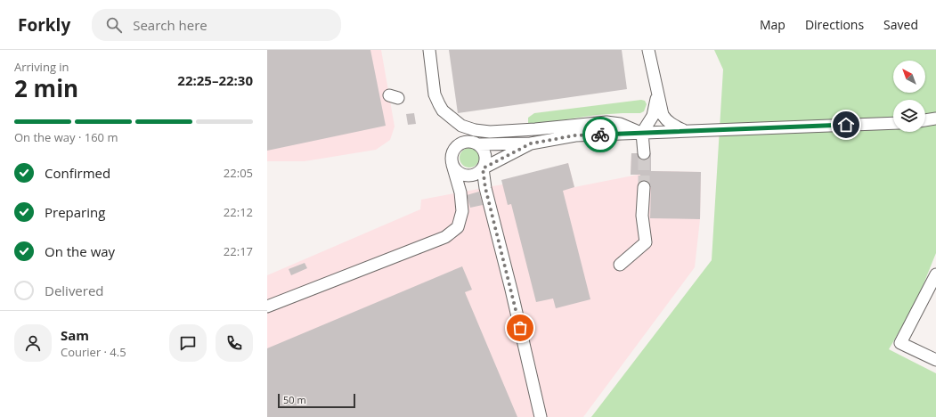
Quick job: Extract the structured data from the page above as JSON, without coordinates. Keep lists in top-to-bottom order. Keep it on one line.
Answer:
{"scale_bar":"50 m","north":"top left","page":{"header":"Forkly","search":"Search here","nav":["Map","Directions","Saved"],"heading":["2 min","Arriving in","22:25–22:30"],"panel":["Sam","Courier · 4.5"],"bar":"On the way · 160 m","list":[["Confirmed","22:05"],["Preparing","22:12"],["On the way","22:17"],"Delivered"],"scale":"50 m"}}
